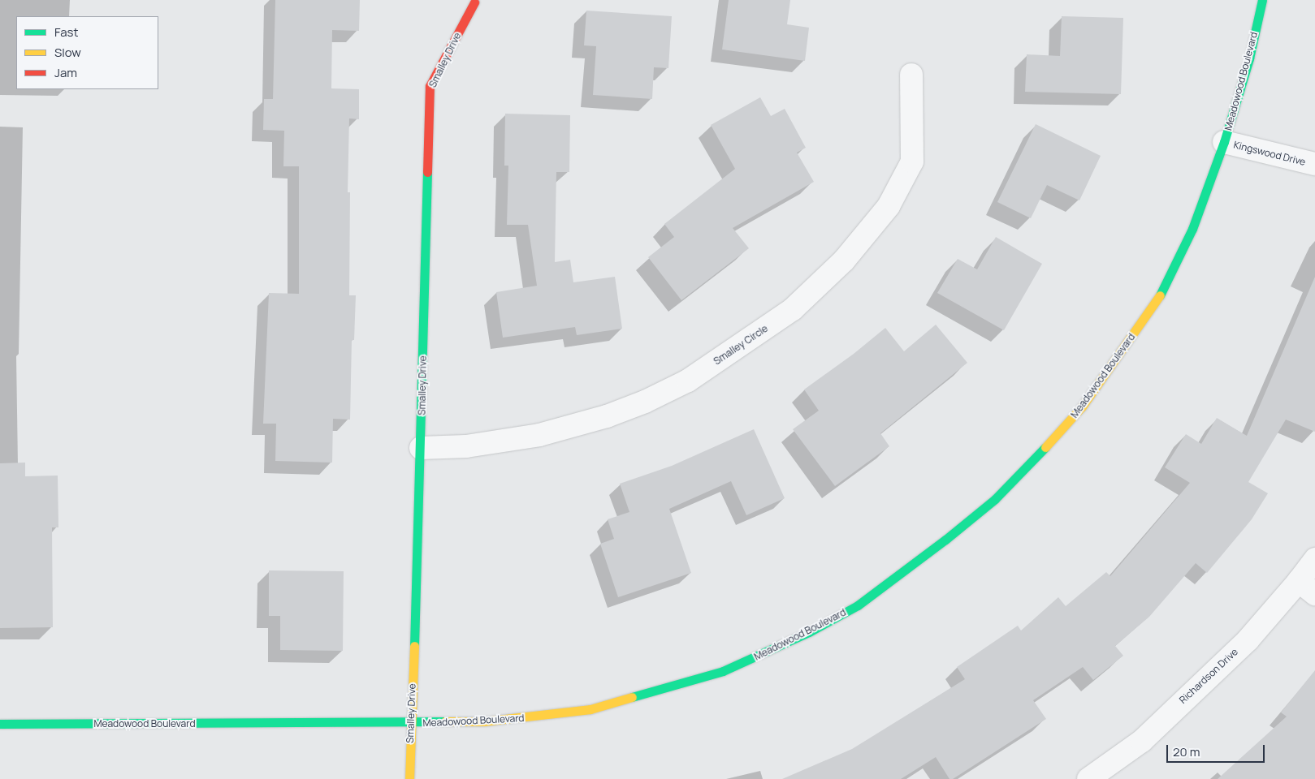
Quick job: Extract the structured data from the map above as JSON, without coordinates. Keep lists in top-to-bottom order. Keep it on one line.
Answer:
{"streets":{"street":["Smalley Drive","Meadowood Boulevard","Kingswood Drive","Smalley Circle","Richardson Drive"]},"crossings":[["Smalley Drive","Meadowood Boulevard"],["Smalley Drive","Smalley Circle"],["Meadowood Boulevard","Kingswood Drive"]],"legend":["Fast","Slow","Jam"],"scale_bar":"20 m"}
